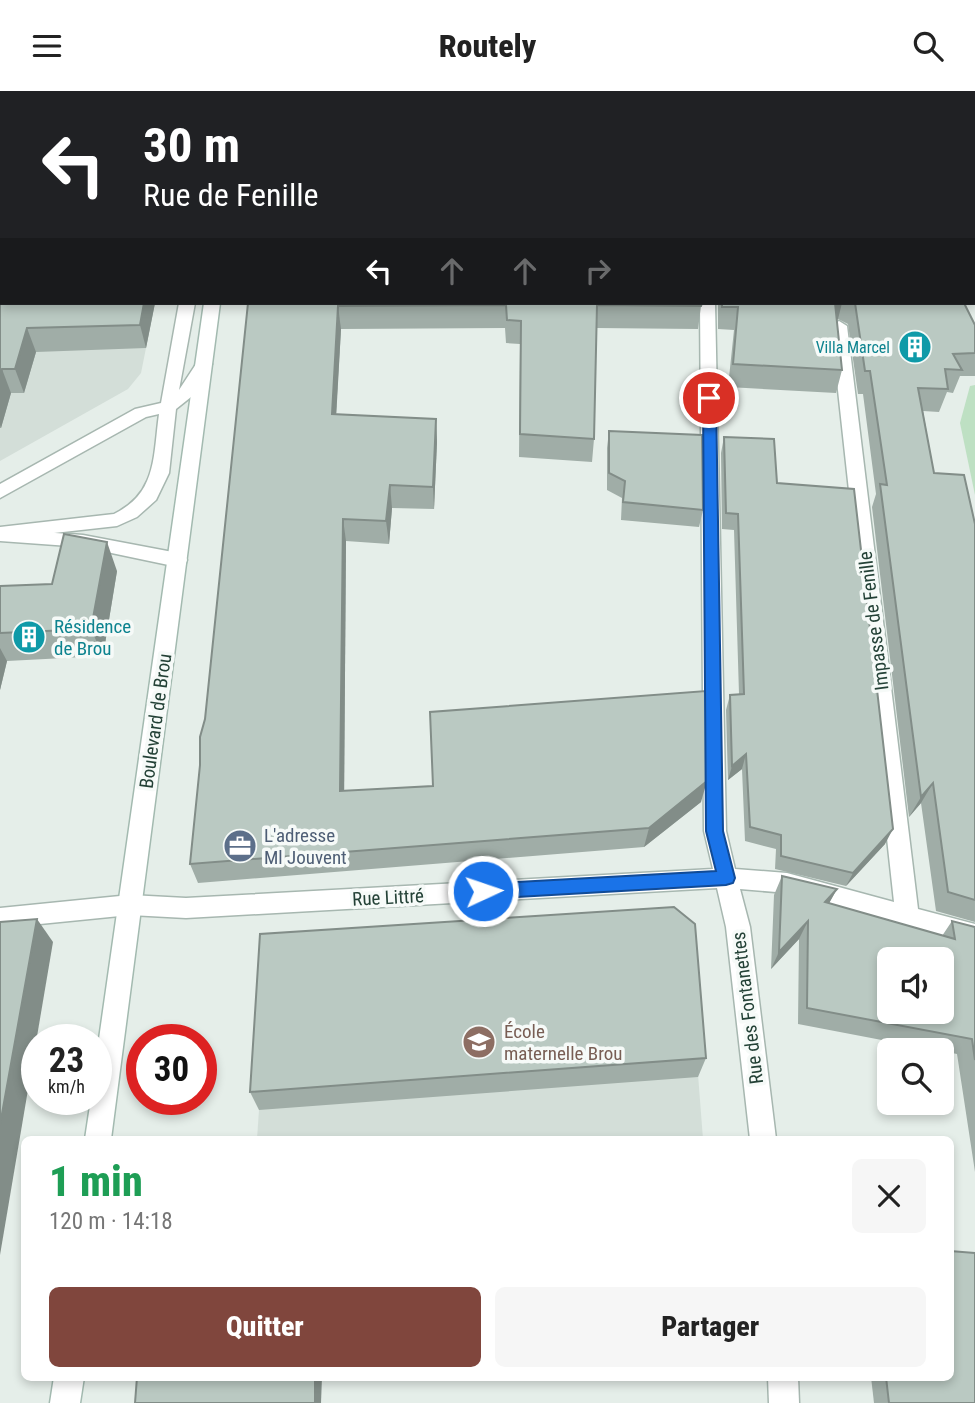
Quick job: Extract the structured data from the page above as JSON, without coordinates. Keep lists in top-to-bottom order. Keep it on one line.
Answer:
{"streets":{"street":["Impasse de Fenille","Boulevard de Brou","Rue Littré","Rue des Fontanettes"]},"crossings":[["Impasse de Fenille","Rue Littré"],["Boulevard de Brou","Rue Littré"],["Rue Littré","Rue des Fontanettes"]],"places":{"building":["Villa Marcel","Résidence de Brou"],"office":["L'adresse Ml Jouvent"],"school or university":["École maternelle Brou"]},"page":{"header":"Routely","turn":["30 m","Rue de Fenille"],"speed":"23 km/h","limit":"30","heading":["1 min","120 m · 14:18"],"buttons":["Quitter","Partager"]}}
